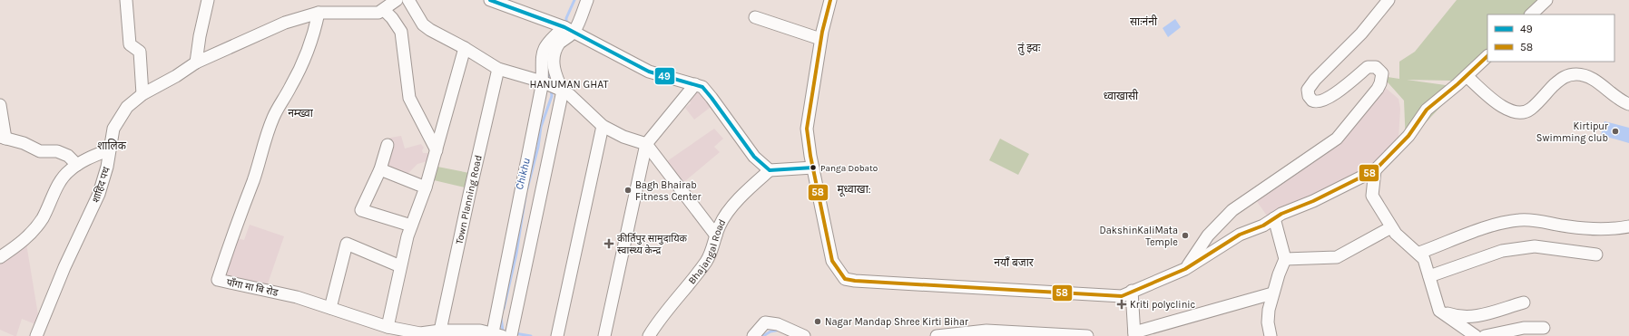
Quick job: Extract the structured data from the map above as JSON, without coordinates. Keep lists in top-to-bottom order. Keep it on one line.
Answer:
{"streets":{"street":["शाहिद पथ","Town Planning Road","Bhajangal Road","पाँगा मा बि रोड"]},"crossings":[["शाहिद पथ","पाँगा मा बि रोड"],["Town Planning Road","पाँगा मा बि रोड"]],"districts":["साःनंनी","तुं झ्वः","HANUMAN GHAT","ध्वाखासी","नम्ख्वा","शालिक","मूध्वाखा:","नयाँ बजार"],"water":["Chikhu"],"places":{"other":["Kirtipur Swimming club","Panga Dobato","Bagh Bhairab Fitness Center","DakshinKaliMata Temple","Nagar Mandap Shree Kirti Bihar"],"health":["कीर्तिपुर सामुदायिक स्वास्थ्य केन्द्र","Kriti polyclinic"]},"lines":["transit line 49","transit line 58"],"legend":["49","58"]}
